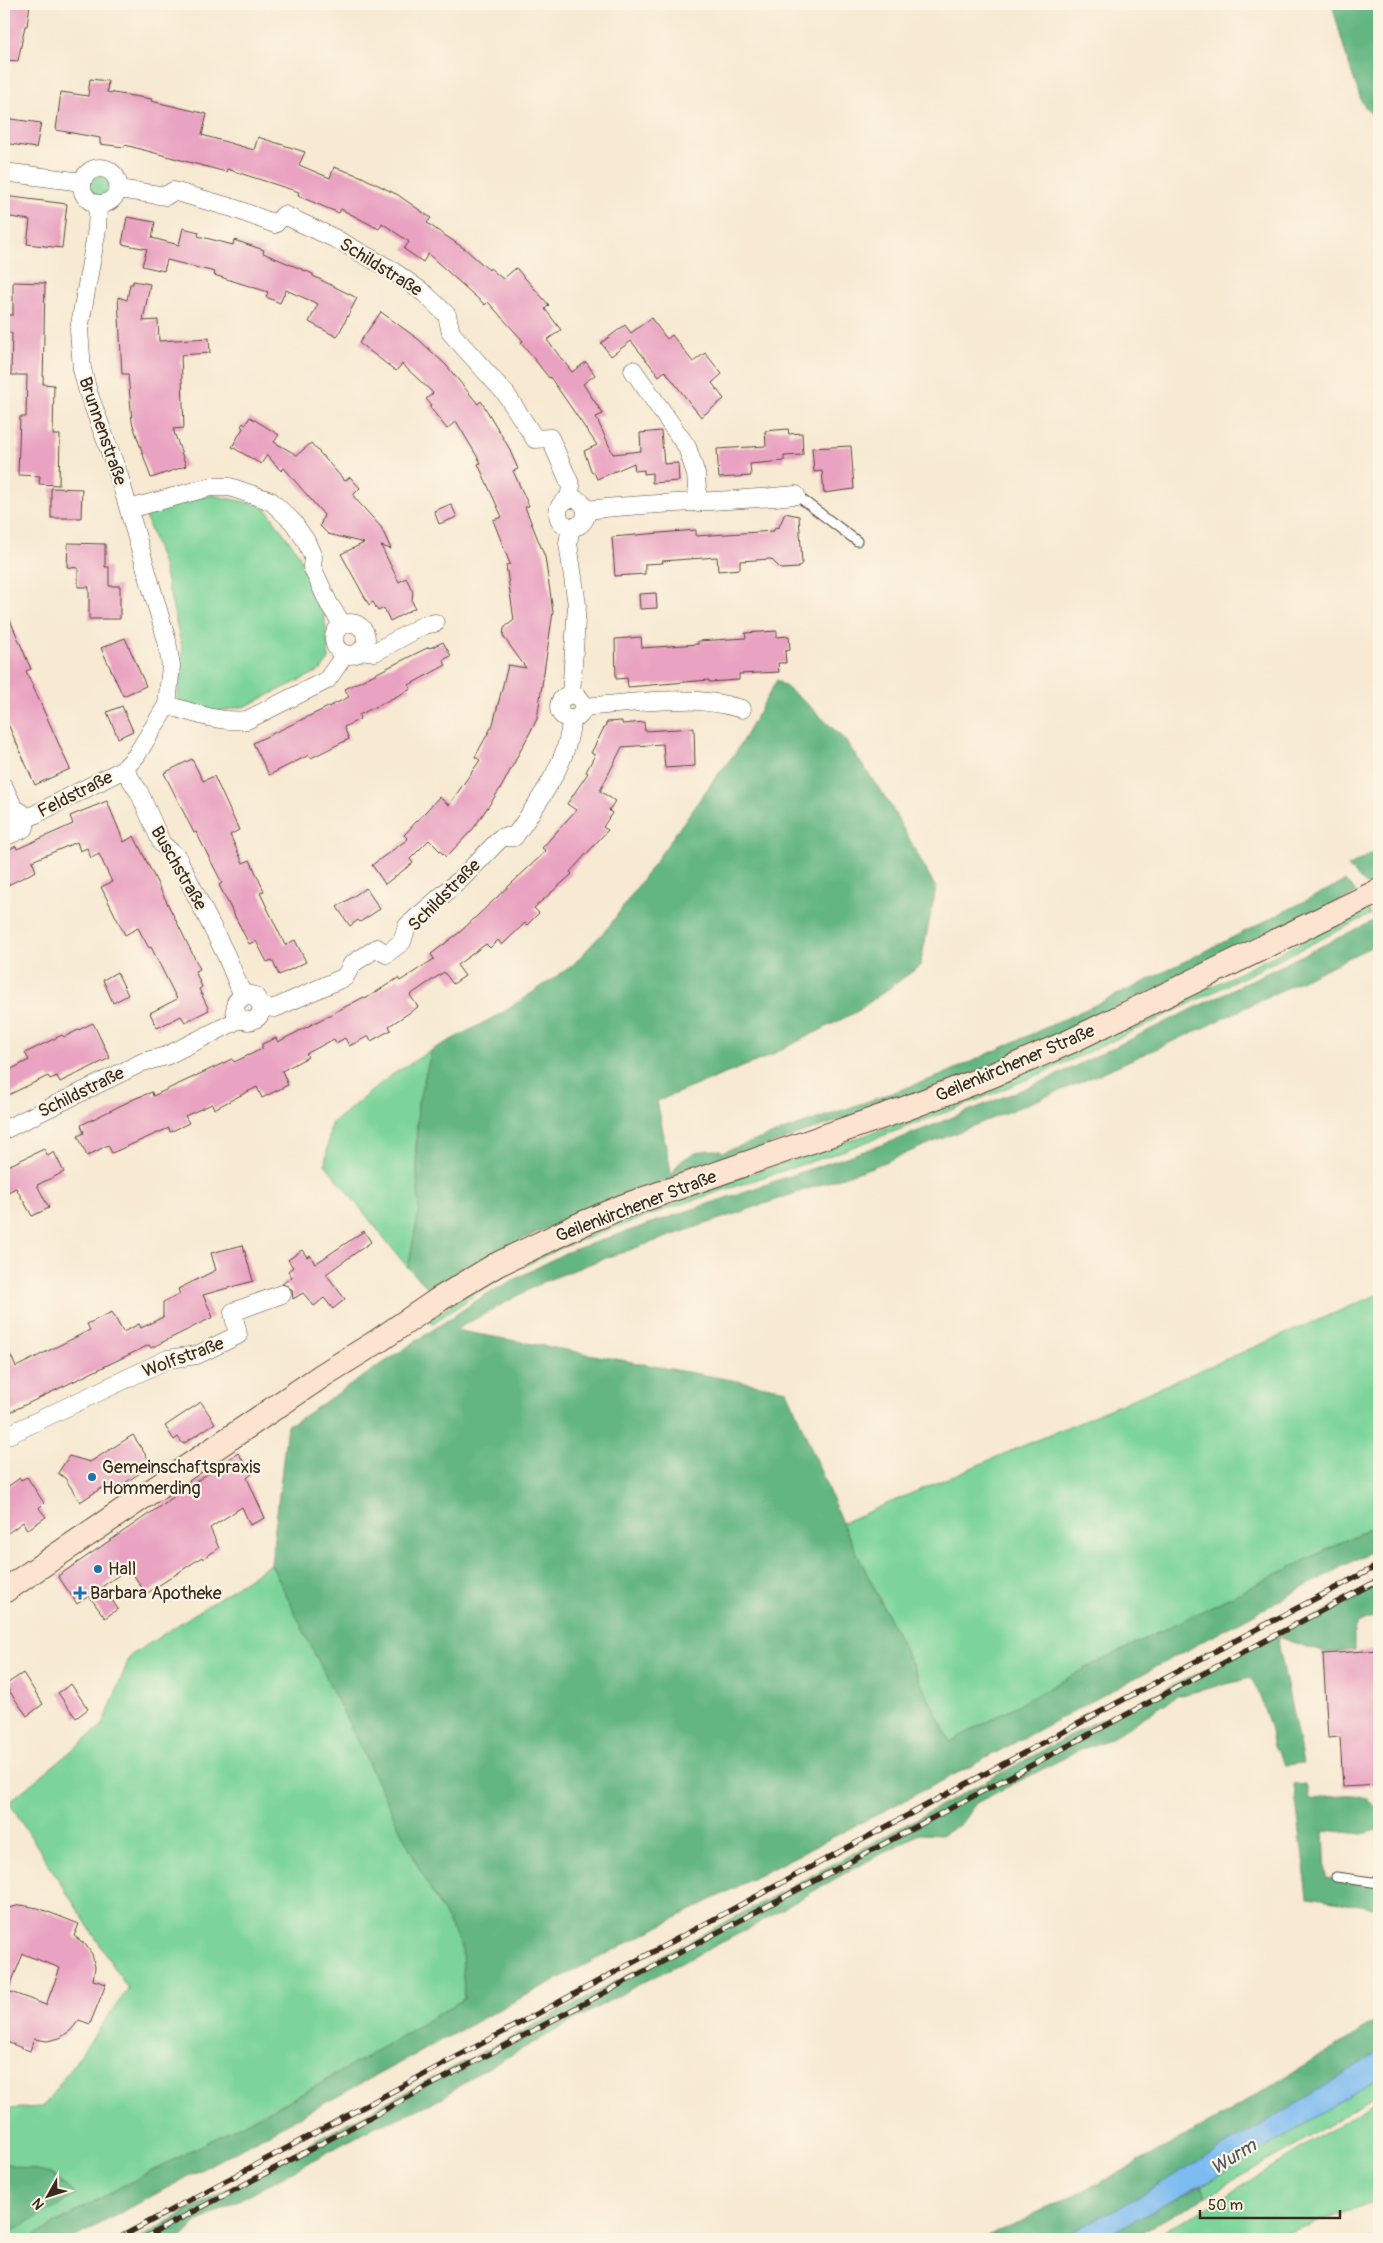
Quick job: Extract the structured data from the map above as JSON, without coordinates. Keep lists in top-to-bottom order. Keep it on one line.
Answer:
{"streets":{"main road":["Geilenkirchener Straße"],"street":["Schildstraße","Brunnenstraße","Feldstraße","Buschstraße","Wolfstraße"]},"crossings":[["Schildstraße","Brunnenstraße"],["Schildstraße","Buschstraße"],["Brunnenstraße","Feldstraße"],["Brunnenstraße","Buschstraße"],["Feldstraße","Buschstraße"]],"water":["Wurm"],"places":{"other":["Gemeinschaftspraxis Hommerding","Hall"],"health":["Barbara Apotheke"]},"scale_bar":"50 m","north":"bottom left"}
